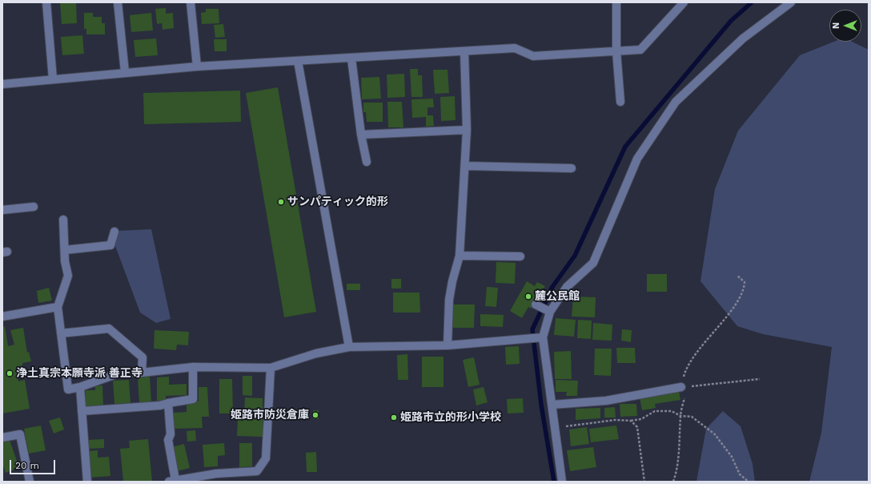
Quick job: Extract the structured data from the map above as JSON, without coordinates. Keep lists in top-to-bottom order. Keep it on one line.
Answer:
{"places":["サンパティック的形","麓公民館","浄土真宗本願寺派 善正寺","姫路市防災倉庫","姫路市立的形小学校"],"scale_bar":"20 m","north":"left"}
